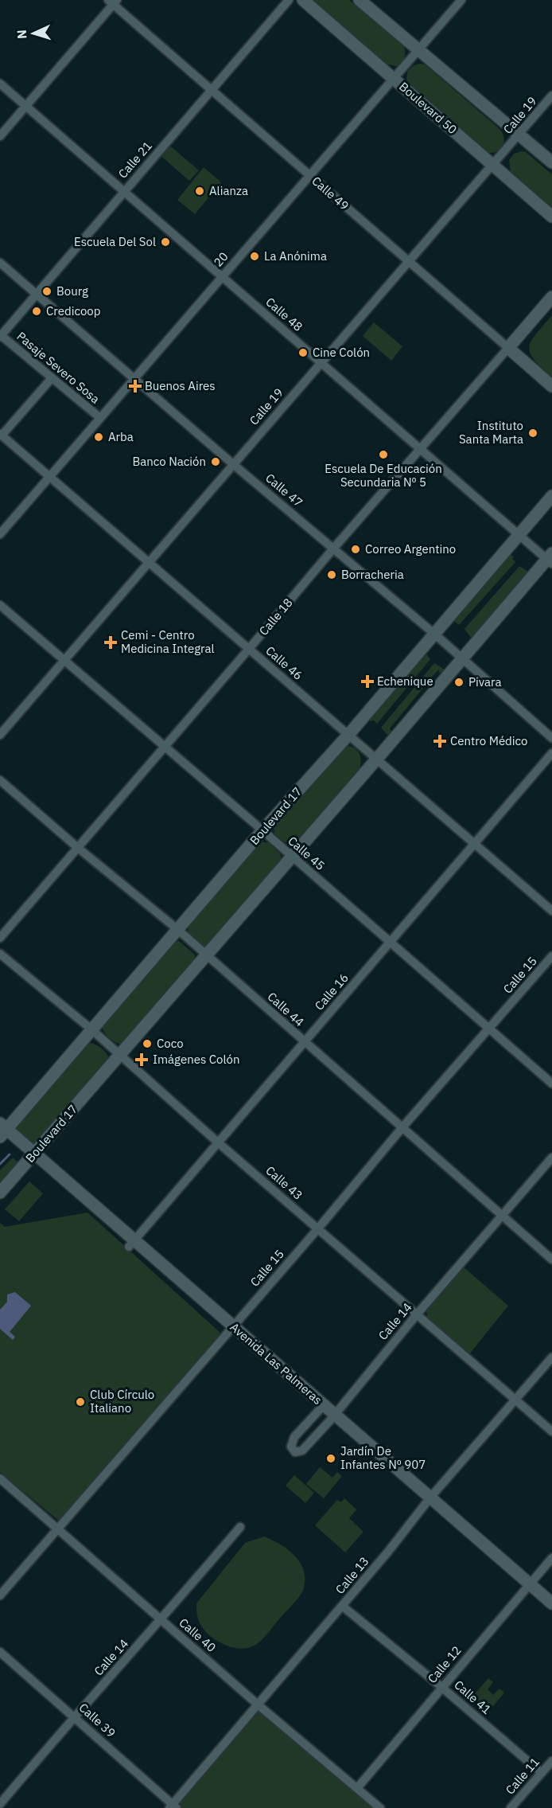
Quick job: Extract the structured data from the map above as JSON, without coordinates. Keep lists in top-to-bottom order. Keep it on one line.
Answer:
{"streets":{"main road":["Boulevard 50","Calle 49","Calle 18","Boulevard 17","Avenida Las Palmeras"],"street":["Calle 19","Calle 21","20","Calle 48","Pasaje Severo Sosa","Calle 47","Calle 46","Calle 45","Calle 15","Calle 16","Calle 44","Calle 43","Calle 14","Calle 13","Calle 40","Calle 12","Calle 41","Calle 39","Calle 11"]},"crossings":[["Boulevard 50","Calle 19"],["Boulevard 50","20"],["Calle 19","Calle 49"],["Calle 19","Calle 48"],["Calle 19","Calle 47"],["Calle 19","Calle 46"],["Calle 19","Calle 45"],["Calle 21","Calle 49"],["Calle 21","Calle 48"],["Calle 21","Pasaje Severo Sosa"],["Calle 21","Calle 47"],["Calle 49","20"],["Calle 49","Calle 18"],["20","Calle 48"],["20","Pasaje Severo Sosa"],["20","Calle 47"],["20","Calle 46"],["Calle 48","Calle 18"],["Calle 48","Boulevard 17"],["Calle 47","Calle 18"],["Calle 47","Boulevard 17"],["Calle 18","Calle 46"],["Calle 18","Calle 45"],["Calle 18","Calle 44"],["Calle 46","Boulevard 17"],["Calle 46","Calle 16"],["Boulevard 17","Calle 45"],["Boulevard 17","Calle 44"],["Boulevard 17","Calle 43"],["Boulevard 17","Avenida Las Palmeras"],["Calle 45","Calle 15"],["Calle 45","Calle 16"],["Calle 15","Calle 44"],["Calle 15","Calle 43"],["Calle 15","Avenida Las Palmeras"],["Calle 15","Calle 40"],["Calle 16","Calle 44"],["Calle 16","Calle 43"],["Calle 16","Avenida Las Palmeras"],["Calle 44","Calle 14"],["Calle 43","Calle 14"],["Calle 43","Calle 13"],["Calle 14","Avenida Las Palmeras"],["Calle 14","Calle 40"],["Calle 14","Calle 39"],["Avenida Las Palmeras","Calle 13"],["Avenida Las Palmeras","Calle 12"],["Calle 13","Calle 40"],["Calle 13","Calle 41"],["Calle 13","Calle 39"],["Calle 40","Calle 12"],["Calle 12","Calle 41"],["Calle 41","Calle 11"]],"places":{"other":["Alianza","Escuela Del Sol","La Anónima","Bourg","Credicoop","Cine Colón","Instituto Santa Marta","Arba","Escuela De Educación Secundaria Nº 5","Banco Nación","Correo Argentino","Borracheria","Pivara","Coco","Club Círculo Italiano","Jardín De Infantes Nº 907"],"health":["Buenos Aires","Cemi - Centro Medicina Integral","Echenique","Centro Médico","Imágenes Colón"]},"north":"left"}
